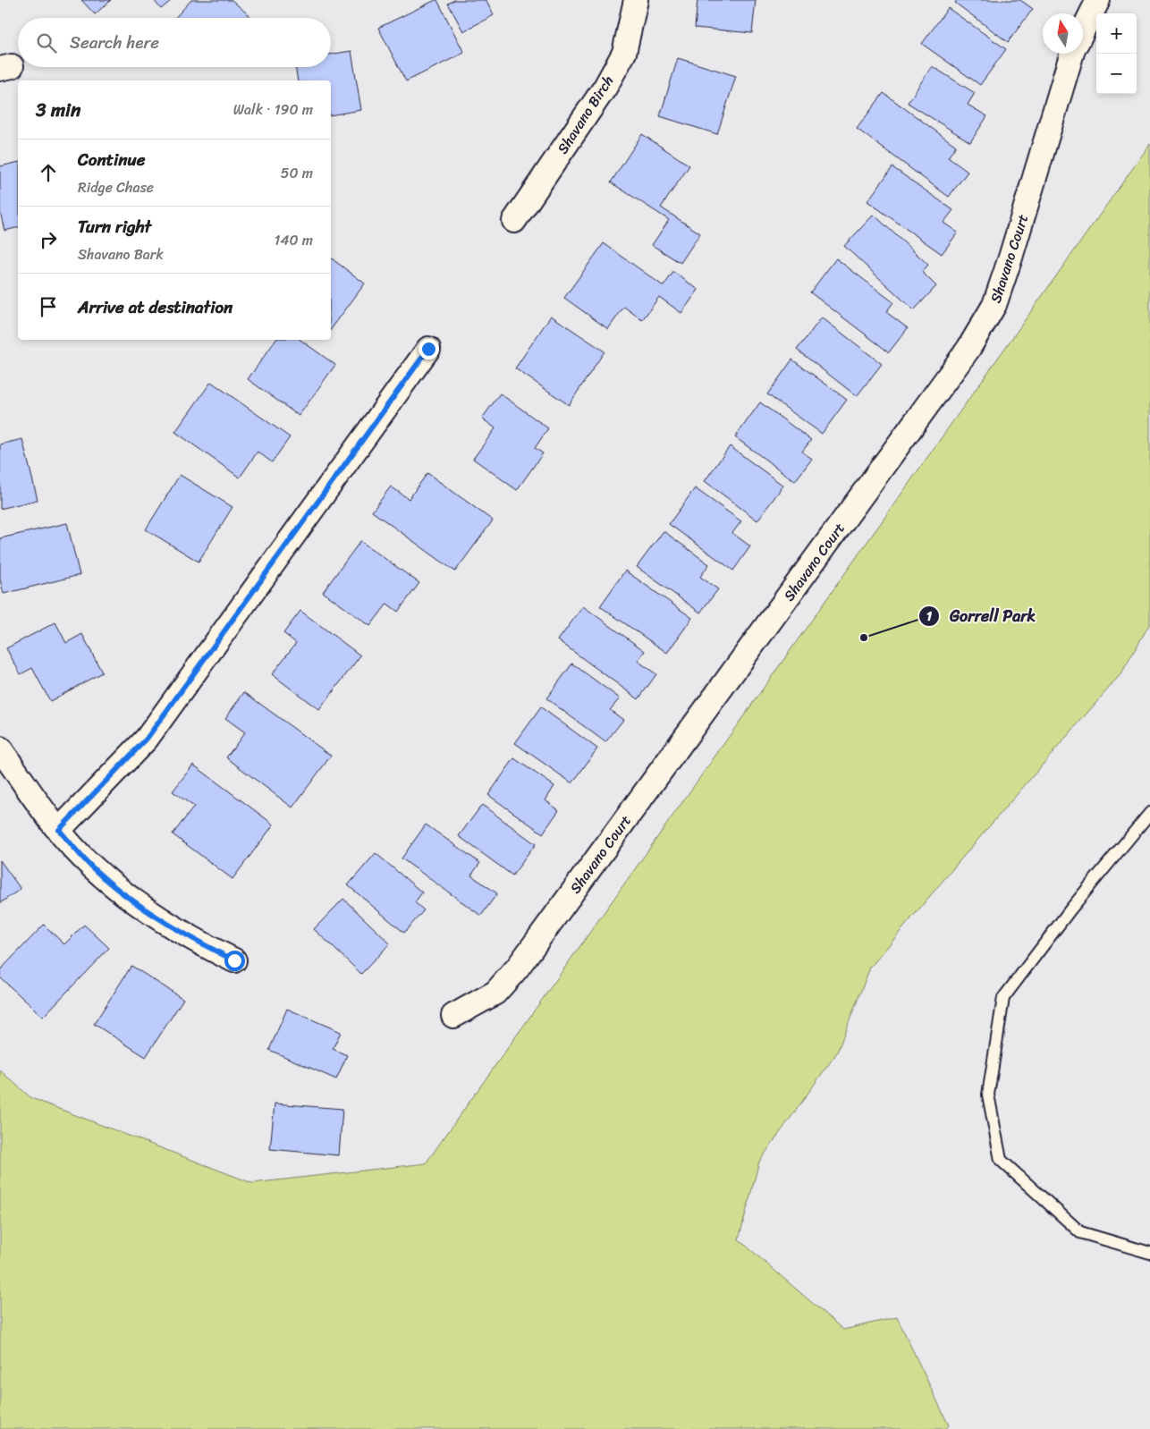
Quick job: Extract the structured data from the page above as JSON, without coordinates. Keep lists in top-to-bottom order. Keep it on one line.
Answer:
{"streets":{"street":["Shavano Birch","Shavano Court"]},"places":["Gorrell Park"],"north":"top","page":{"map_buttons":["+","−"],"search":"Search here","heading":["3 min","Walk · 190 m"],"list":[["Continue","Ridge Chase","50 m"],["Turn right","Shavano Bark","140 m"],"Arrive at destination"]}}
